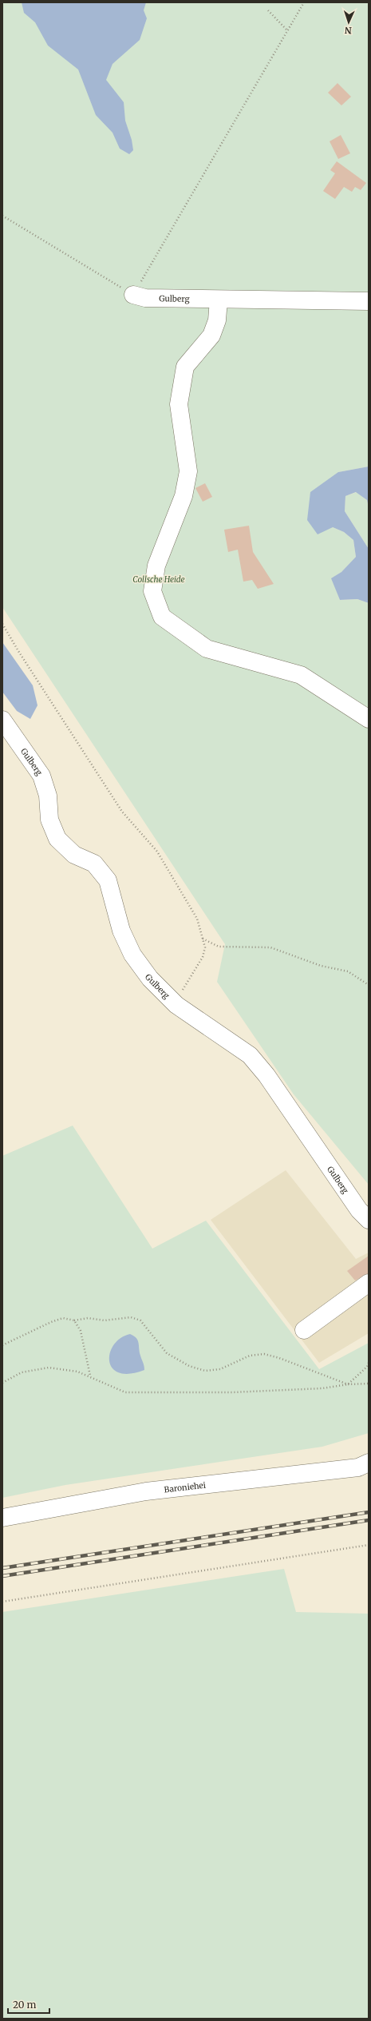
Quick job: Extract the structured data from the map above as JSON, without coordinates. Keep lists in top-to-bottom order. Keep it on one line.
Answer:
{"streets":{"street":["Gulberg","Baroniehei"]},"parks":["Collsche Heide"],"scale_bar":"20 m","north":"bottom"}
